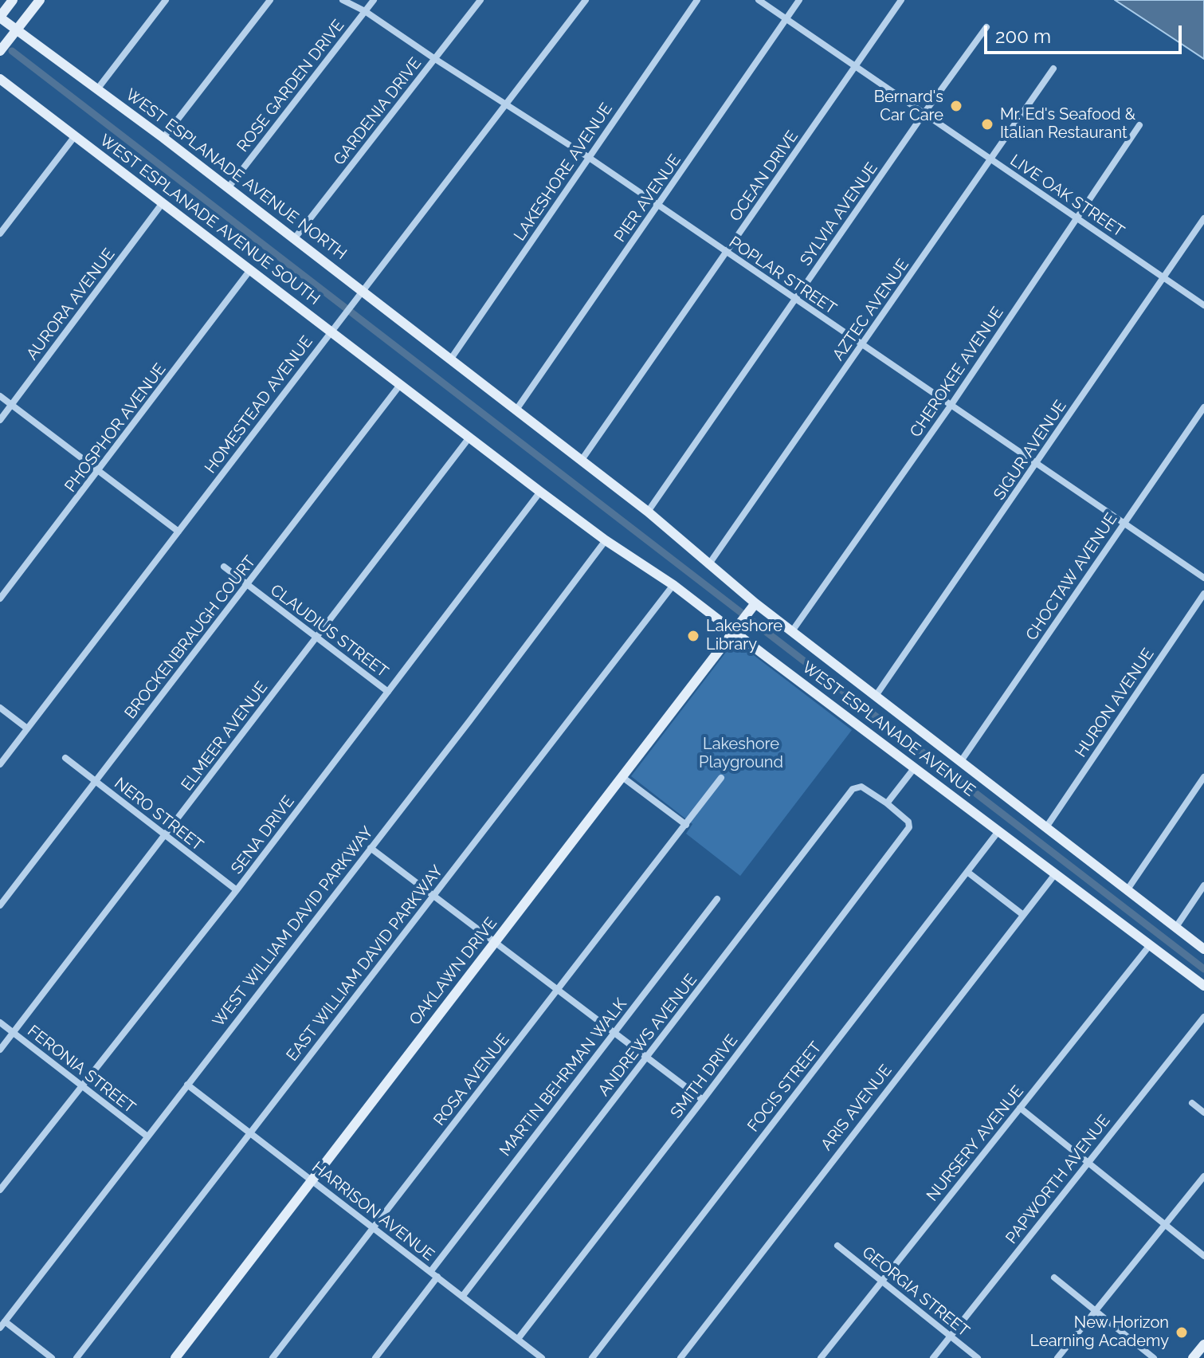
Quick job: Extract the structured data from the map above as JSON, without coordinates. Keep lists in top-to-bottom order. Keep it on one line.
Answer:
{"streets":{"main road":["WEST ESPLANADE AVENUE NORTH","WEST ESPLANADE AVENUE SOUTH","WEST ESPLANADE AVENUE","OAKLAWN DRIVE"],"street":["ROSE GARDEN DRIVE","GARDENIA DRIVE","LAKESHORE AVENUE","OCEAN DRIVE","LIVE OAK STREET","PIER AVENUE","SYLVIA AVENUE","POPLAR STREET","AURORA AVENUE","AZTEC AVENUE","CHEROKEE AVENUE","HOMESTEAD AVENUE","PHOSPHOR AVENUE","SIGUR AVENUE","CHOCTAW AVENUE","CLAUDIUS STREET","BROCKENBRAUGH COURT","HURON AVENUE","ELMEER AVENUE","NERO STREET","SENA DRIVE","WEST WILLIAM DAVID PARKWAY","EAST WILLIAM DAVID PARKWAY","ANDREWS AVENUE","FERONIA STREET","SMITH DRIVE","MARTIN BEHRMAN WALK","ROSA AVENUE","FOCIS STREET","ARIS AVENUE","NURSERY AVENUE","PAPWORTH AVENUE","HARRISON AVENUE","GEORGIA STREET"]},"crossings":[["ROSE GARDEN DRIVE","WEST ESPLANADE AVENUE NORTH"],["ROSE GARDEN DRIVE","POPLAR STREET"],["GARDENIA DRIVE","WEST ESPLANADE AVENUE NORTH"],["GARDENIA DRIVE","POPLAR STREET"],["LAKESHORE AVENUE","WEST ESPLANADE AVENUE NORTH"],["LAKESHORE AVENUE","POPLAR STREET"],["LAKESHORE AVENUE","WEST ESPLANADE AVENUE"],["WEST ESPLANADE AVENUE NORTH","HOMESTEAD AVENUE"],["WEST ESPLANADE AVENUE NORTH","WEST ESPLANADE AVENUE"],["OCEAN DRIVE","LIVE OAK STREET"],["OCEAN DRIVE","POPLAR STREET"],["OCEAN DRIVE","WEST ESPLANADE AVENUE"],["LIVE OAK STREET","PIER AVENUE"],["LIVE OAK STREET","SYLVIA AVENUE"],["LIVE OAK STREET","AZTEC AVENUE"],["LIVE OAK STREET","CHEROKEE AVENUE"],["LIVE OAK STREET","SIGUR AVENUE"],["PIER AVENUE","POPLAR STREET"],["PIER AVENUE","WEST ESPLANADE AVENUE"],["SYLVIA AVENUE","POPLAR STREET"],["SYLVIA AVENUE","WEST ESPLANADE AVENUE"],["WEST ESPLANADE AVENUE SOUTH","AURORA AVENUE"],["WEST ESPLANADE AVENUE SOUTH","HOMESTEAD AVENUE"],["WEST ESPLANADE AVENUE SOUTH","PHOSPHOR AVENUE"],["WEST ESPLANADE AVENUE SOUTH","BROCKENBRAUGH COURT"],["WEST ESPLANADE AVENUE SOUTH","WEST ESPLANADE AVENUE"],["POPLAR STREET","AZTEC AVENUE"],["POPLAR STREET","CHEROKEE AVENUE"],["POPLAR STREET","HOMESTEAD AVENUE"],["POPLAR STREET","SIGUR AVENUE"],["POPLAR STREET","CHOCTAW AVENUE"],["AZTEC AVENUE","WEST ESPLANADE AVENUE"],["CHEROKEE AVENUE","WEST ESPLANADE AVENUE"],["SIGUR AVENUE","WEST ESPLANADE AVENUE"],["CHOCTAW AVENUE","WEST ESPLANADE AVENUE"],["CLAUDIUS STREET","BROCKENBRAUGH COURT"],["CLAUDIUS STREET","ELMEER AVENUE"],["CLAUDIUS STREET","SENA DRIVE"],["BROCKENBRAUGH COURT","WEST ESPLANADE AVENUE"],["BROCKENBRAUGH COURT","NERO STREET"],["HURON AVENUE","WEST ESPLANADE AVENUE"],["WEST ESPLANADE AVENUE","ELMEER AVENUE"],["WEST ESPLANADE AVENUE","SENA DRIVE"],["WEST ESPLANADE AVENUE","WEST WILLIAM DAVID PARKWAY"],["WEST ESPLANADE AVENUE","EAST WILLIAM DAVID PARKWAY"],["WEST ESPLANADE AVENUE","OAKLAWN DRIVE"],["WEST ESPLANADE AVENUE","FOCIS STREET"],["WEST ESPLANADE AVENUE","ARIS AVENUE"],["WEST ESPLANADE AVENUE","NURSERY AVENUE"],["ELMEER AVENUE","NERO STREET"],["ELMEER AVENUE","FERONIA STREET"],["NERO STREET","SENA DRIVE"],["SENA DRIVE","FERONIA STREET"],["WEST WILLIAM DAVID PARKWAY","FERONIA STREET"],["WEST WILLIAM DAVID PARKWAY","HARRISON AVENUE"],["EAST WILLIAM DAVID PARKWAY","HARRISON AVENUE"],["OAKLAWN DRIVE","HARRISON AVENUE"],["ANDREWS AVENUE","SMITH DRIVE"],["ANDREWS AVENUE","HARRISON AVENUE"],["SMITH DRIVE","HARRISON AVENUE"],["MARTIN BEHRMAN WALK","HARRISON AVENUE"],["ROSA AVENUE","HARRISON AVENUE"],["NURSERY AVENUE","GEORGIA STREET"],["PAPWORTH AVENUE","GEORGIA STREET"]],"parks":["Lakeshore Playground"],"places":["Bernard's Car Care","Mr. Ed's Seafood & Italian Restaurant","Lakeshore Library","New Horizon Learning Academy"],"scale_bar":"200 m"}
